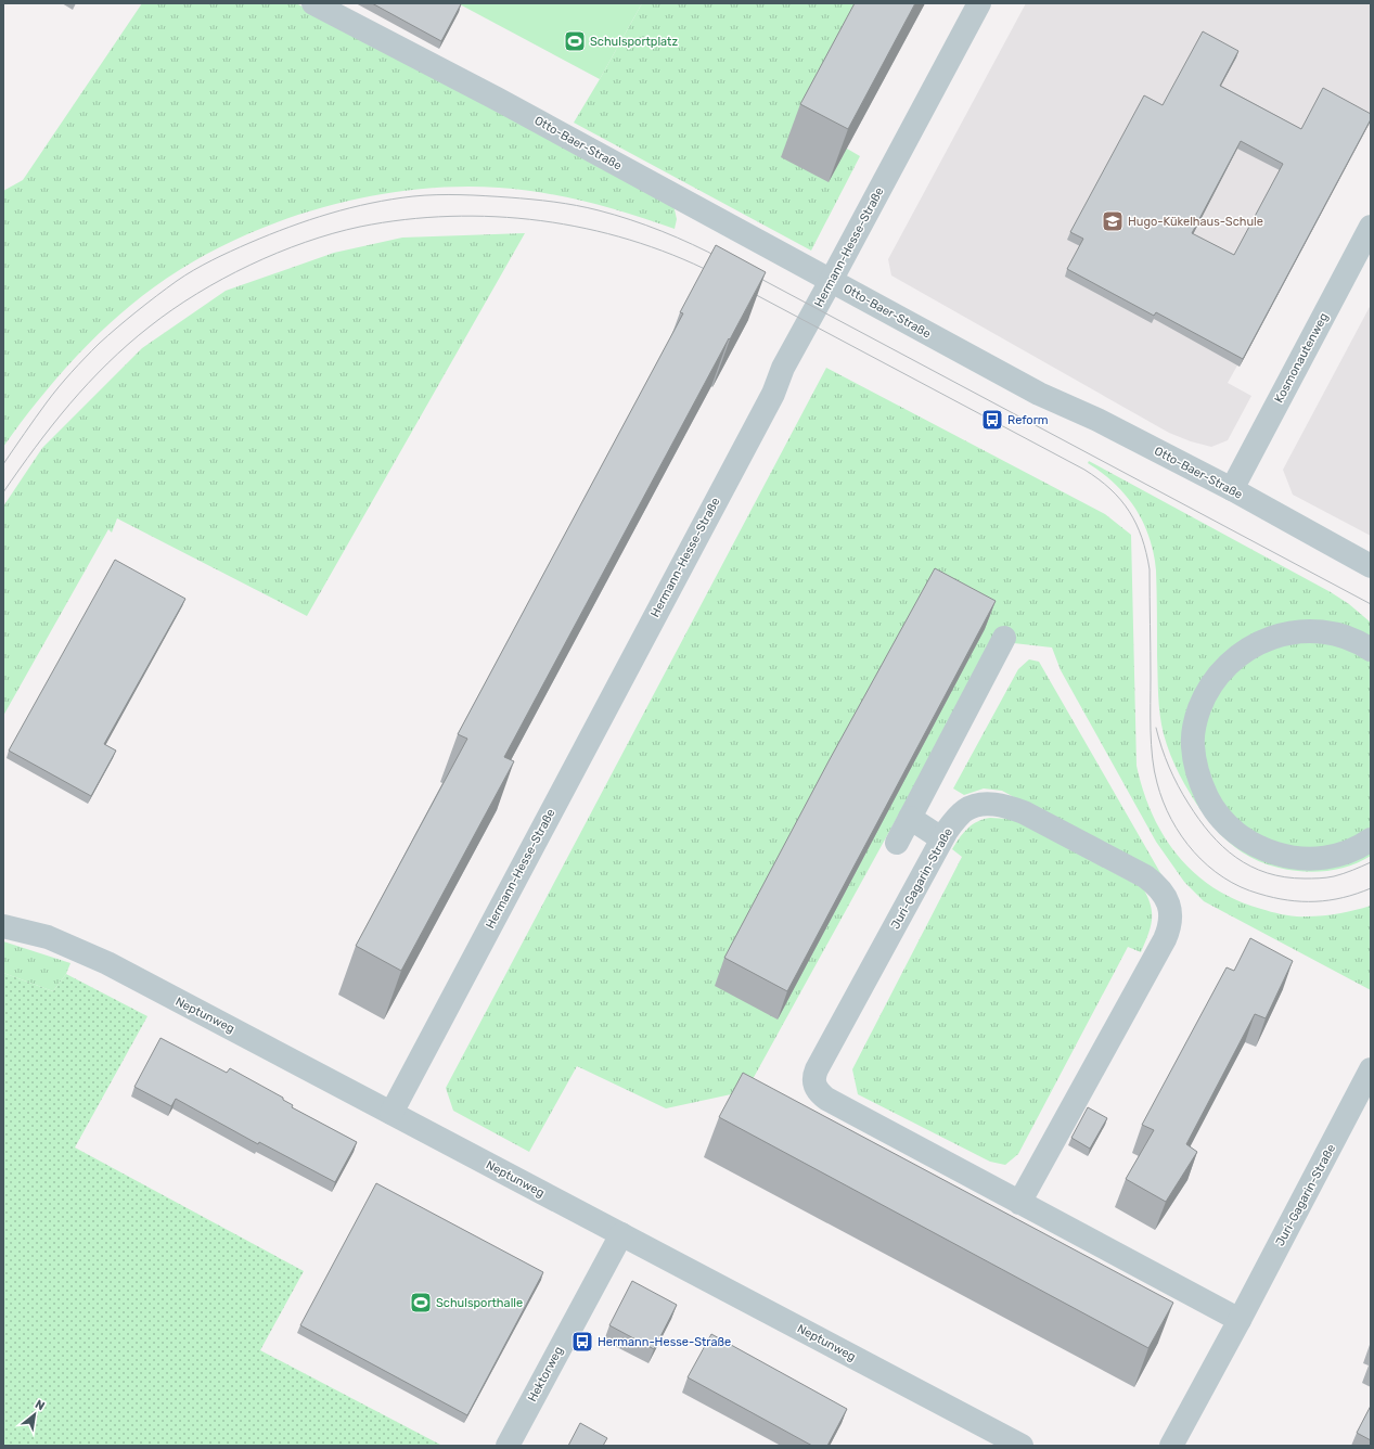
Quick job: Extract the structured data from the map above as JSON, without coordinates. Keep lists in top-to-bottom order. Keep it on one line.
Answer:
{"streets":{"street":["Otto-Baer-Straße","Hermann-Hesse-Straße","Kosmonautenweg","Juri-Gagarin-Straße","Neptunweg","Hektorweg"]},"crossings":[["Otto-Baer-Straße","Hermann-Hesse-Straße"],["Otto-Baer-Straße","Kosmonautenweg"],["Hermann-Hesse-Straße","Neptunweg"],["Neptunweg","Hektorweg"]],"places":{"sports":["Schulsportplatz","Schulsporthalle"],"school or university":["Hugo-Kükelhaus-Schule"],"bus stop":["Reform","Hermann-Hesse-Straße"]},"north":"top right"}
